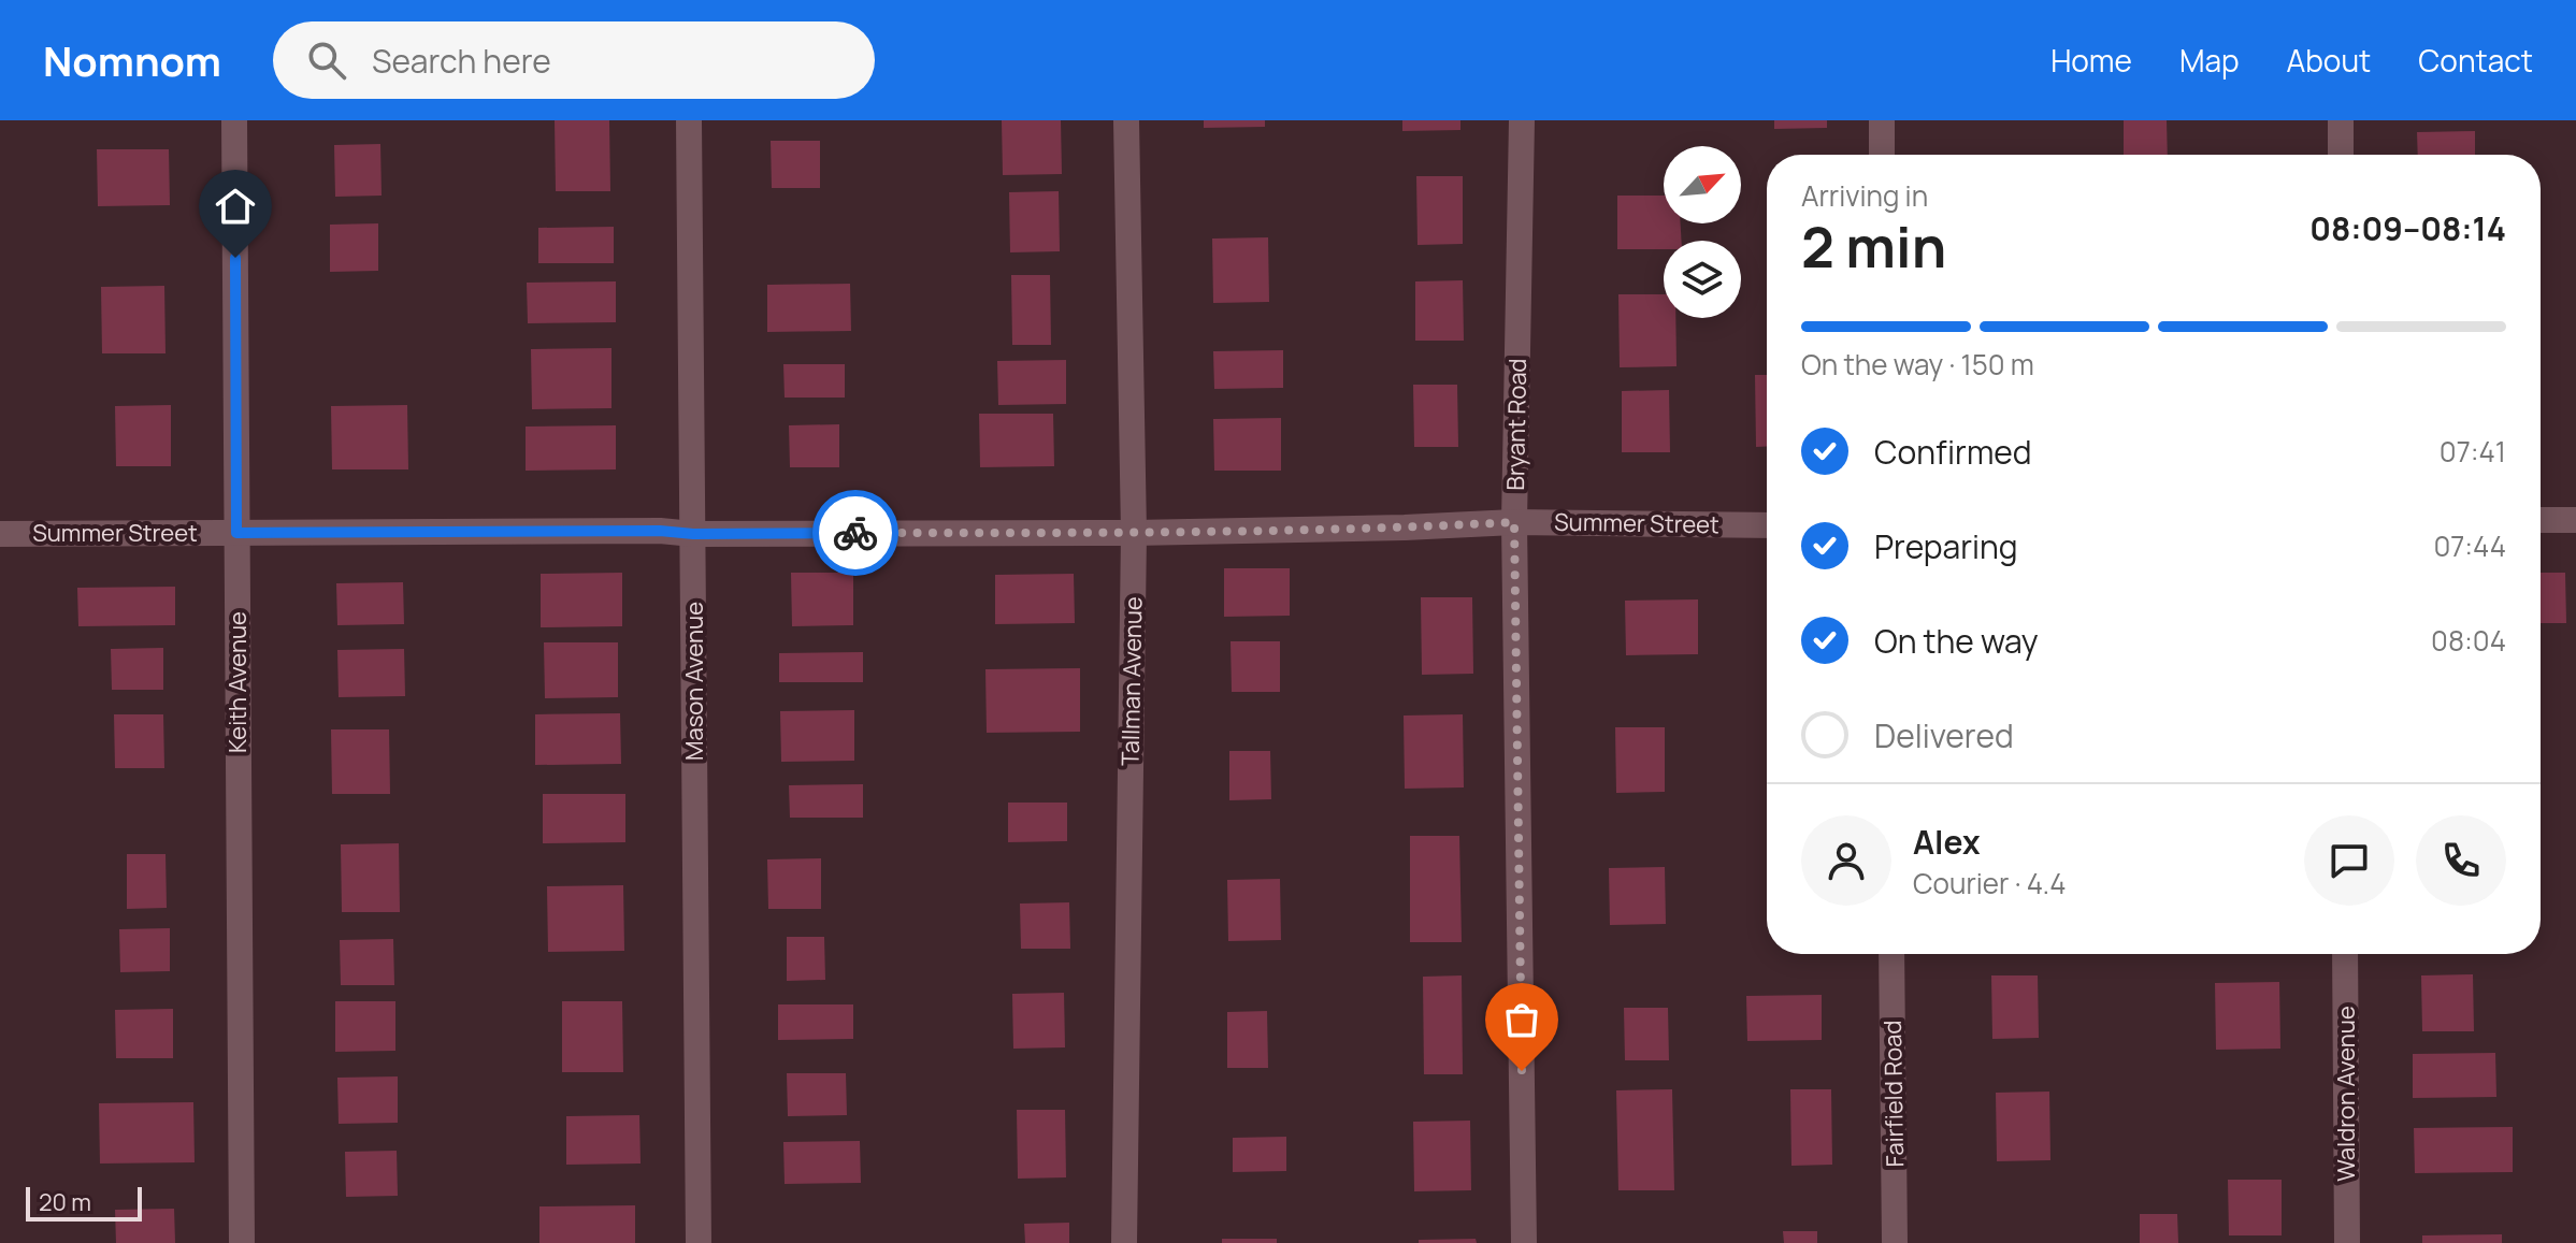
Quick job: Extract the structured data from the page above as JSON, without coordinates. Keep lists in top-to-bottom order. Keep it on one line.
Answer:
{"streets":{"street":["Bryant Road","Summer Street","Mason Avenue","Tallman Avenue","Keith Avenue","Fairfield Road","Waldron Avenue"]},"crossings":[["Bryant Road","Summer Street"],["Summer Street","Mason Avenue"],["Summer Street","Tallman Avenue"],["Summer Street","Keith Avenue"]],"scale_bar":"20 m","north":"top right","page":{"header":"Nomnom","search":"Search here","nav":["Home","Map","About","Contact"],"heading":["2 min","Arriving in","08:09–08:14"],"panel":["Alex","Courier · 4.4"],"bar":"On the way · 150 m","list":[["Confirmed","07:41"],["Preparing","07:44"],["On the way","08:04"],"Delivered"],"scale":"20 m"}}
